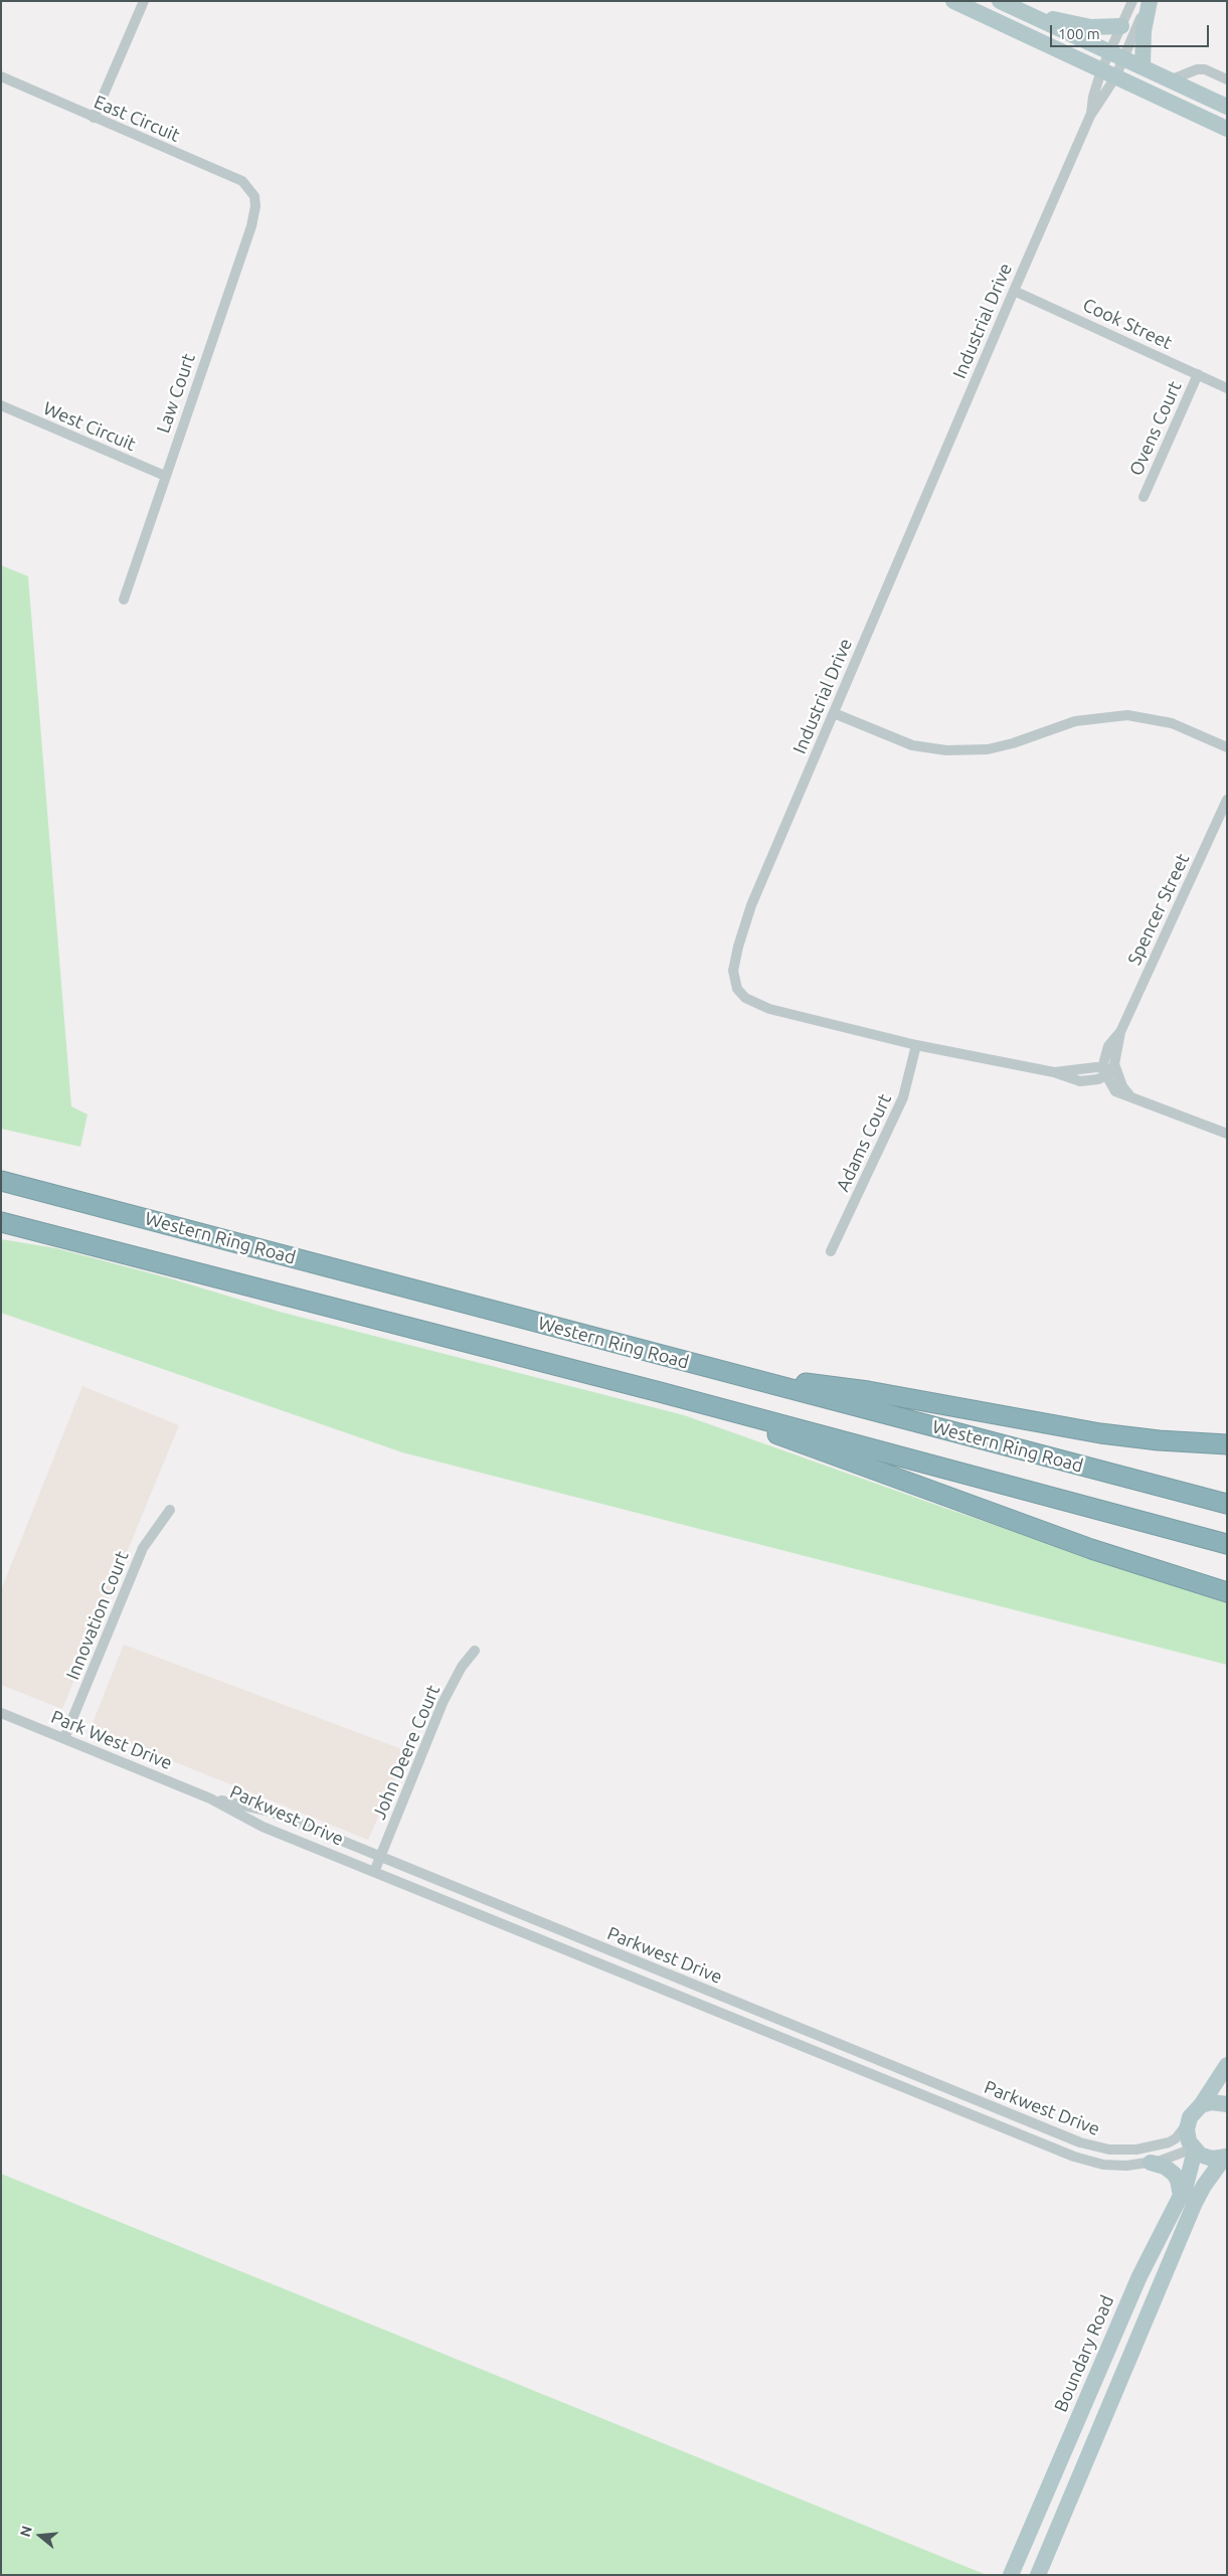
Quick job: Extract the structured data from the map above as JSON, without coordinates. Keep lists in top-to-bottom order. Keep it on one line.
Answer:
{"streets":{"highway":["Western Ring Road"],"main road":["Boundary Road"],"street":["East Circuit","Industrial Drive","Cook Street","Law Court","West Circuit","Ovens Court","Spencer Street","Adams Court","Innovation Court","Park West Drive","John Deere Court","Parkwest Drive"]},"crossings":[["East Circuit","Law Court"],["Industrial Drive","Cook Street"],["Industrial Drive","Spencer Street"],["Industrial Drive","Adams Court"],["Cook Street","Ovens Court"],["Law Court","West Circuit"],["Innovation Court","Park West Drive"],["Park West Drive","Parkwest Drive"],["John Deere Court","Parkwest Drive"],["Parkwest Drive","Boundary Road"]],"scale_bar":"100 m","north":"left"}
